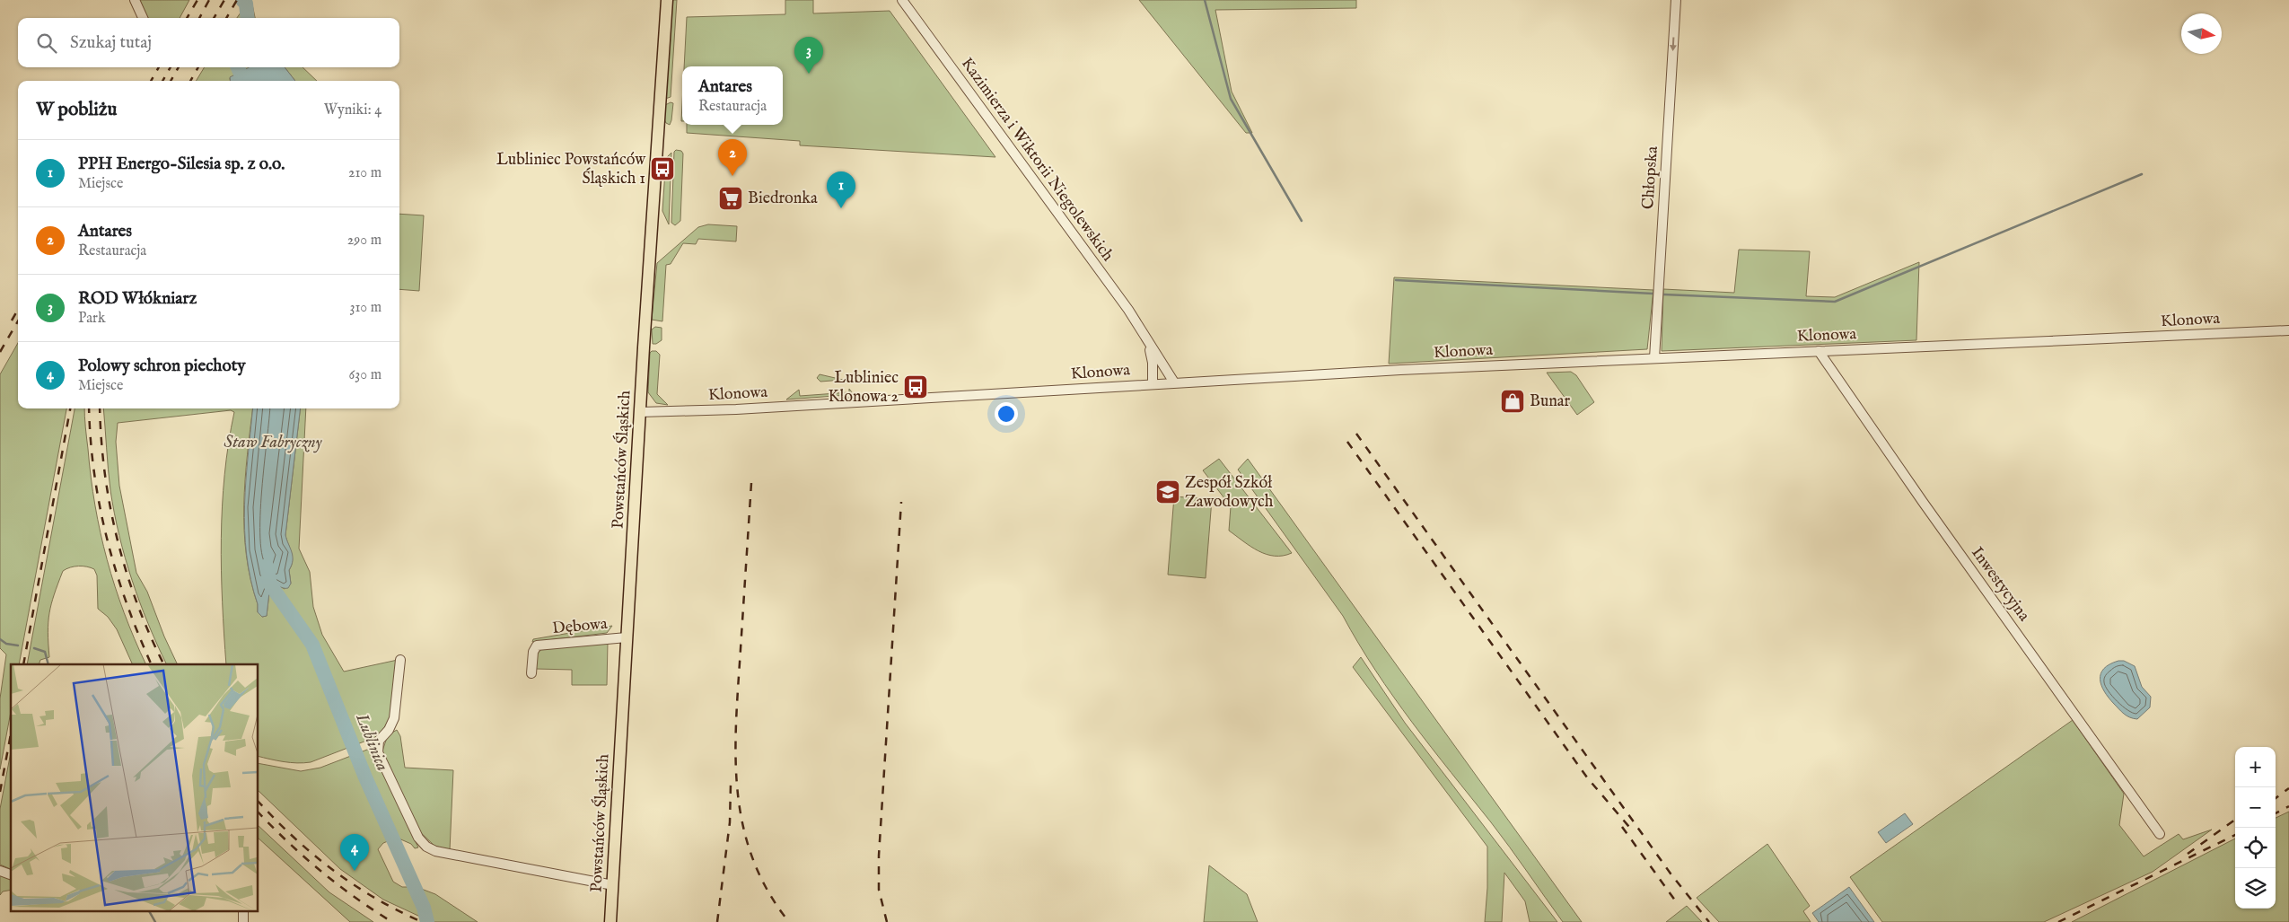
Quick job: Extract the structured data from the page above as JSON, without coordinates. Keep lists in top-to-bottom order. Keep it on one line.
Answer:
{"streets":{"main road":["Powstańców Śląskich"],"street":["Kazimierza i Wiktorii Niegolewskich","Chłopska","Klonowa","Inwestycyjna","Dębowa"]},"crossings":[["Chłopska","Klonowa"],["Klonowa","Powstańców Śląskich"],["Klonowa","Inwestycyjna"],["Powstańców Śląskich","Dębowa"]],"one_way":["Chłopska"],"water":["Staw Fabryczny","Lublinica"],"places":{"bus stop":["Lubliniec Powstańców Śląskich 1","Lubliniec Klonowa 2"],"supermarket":["Biedronka"],"shop":["Bunar"],"school or university":["Zespół Szkół Zawodowych"]},"north":"right","page":{"search":"Szukaj tutaj","pins":["3","2","1","4"],"popup":["Antares","Restauracja"],"heading":["W pobliżu","Wyniki: 4"],"list":[{"mark":"1","name":"PPH Energo-Silesia sp. z o.o.","note":"Miejsce","value":"210 m"},{"mark":"2","name":"Antares","note":"Restauracja","value":"290 m"},{"mark":"3","name":"ROD Włókniarz","note":"Park","value":"310 m"},{"mark":"4","name":"Polowy schron piechoty","note":"Miejsce","value":"630 m"}],"map_buttons":["+","−"]}}
